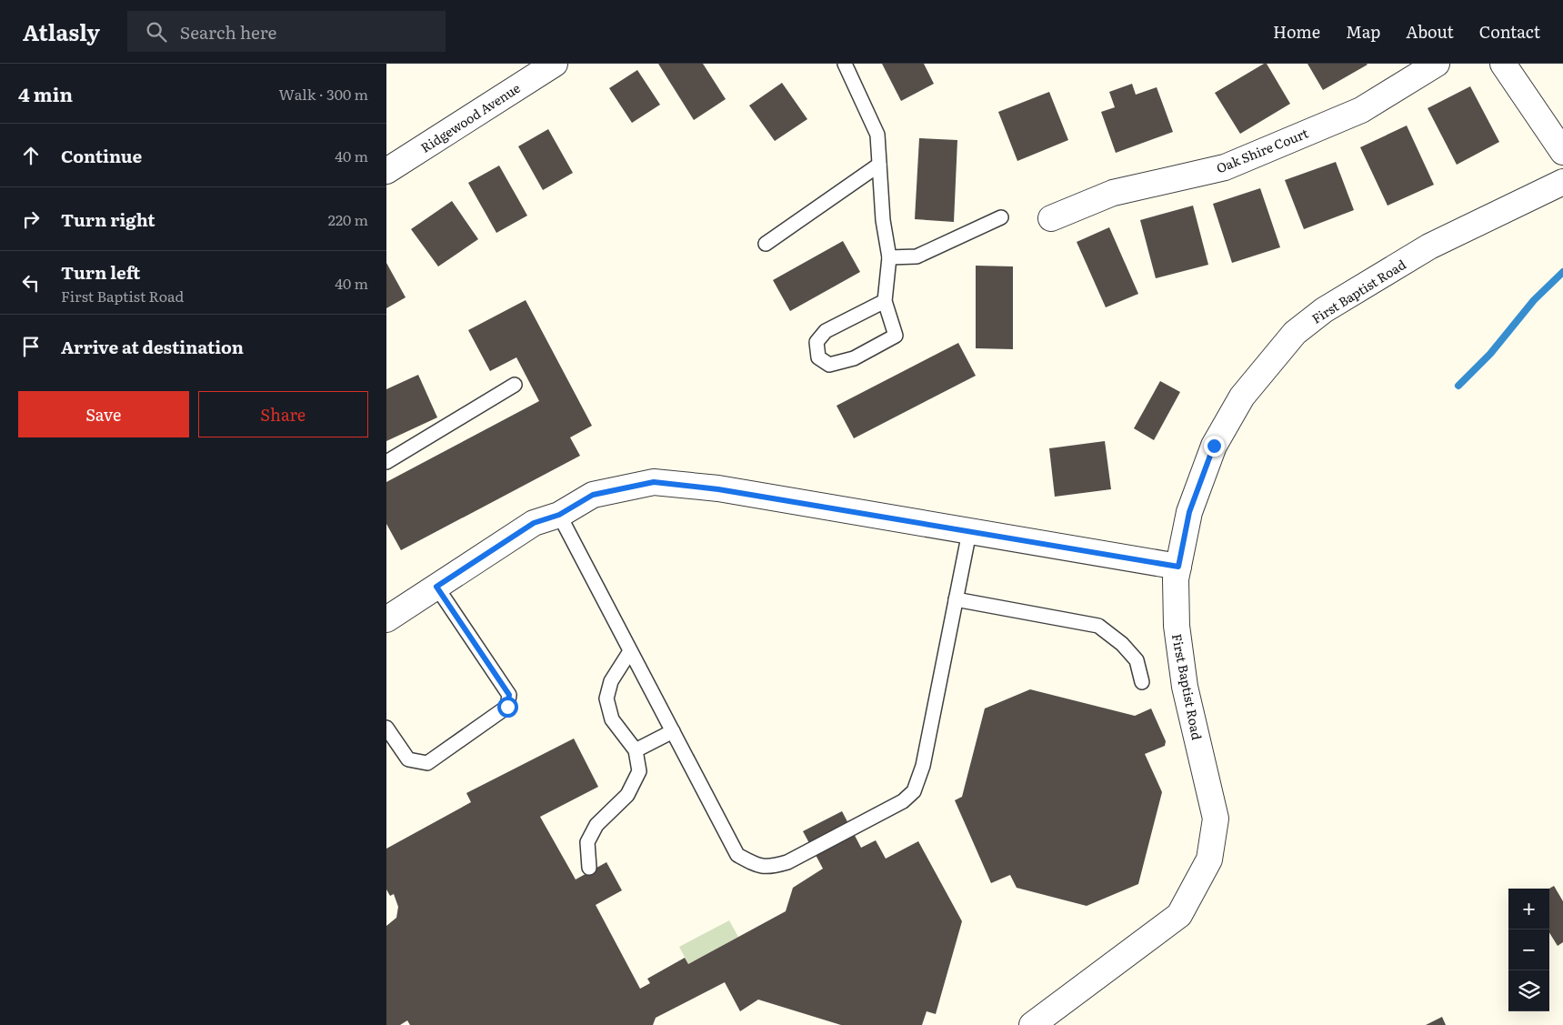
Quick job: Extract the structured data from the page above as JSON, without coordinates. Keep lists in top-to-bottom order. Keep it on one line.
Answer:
{"streets":{"street":["Ridgewood Avenue","Oak Shire Court","First Baptist Road"]},"page":{"header":"Atlasly","search":"Search here","nav":["Home","Map","About","Contact"],"heading":["4 min","Walk · 300 m"],"list":[["Continue","40 m"],["Turn right","220 m"],["Turn left","First Baptist Road","40 m"],"Arrive at destination"],"buttons":["Save","Share"],"map_buttons":["+","−"]}}
